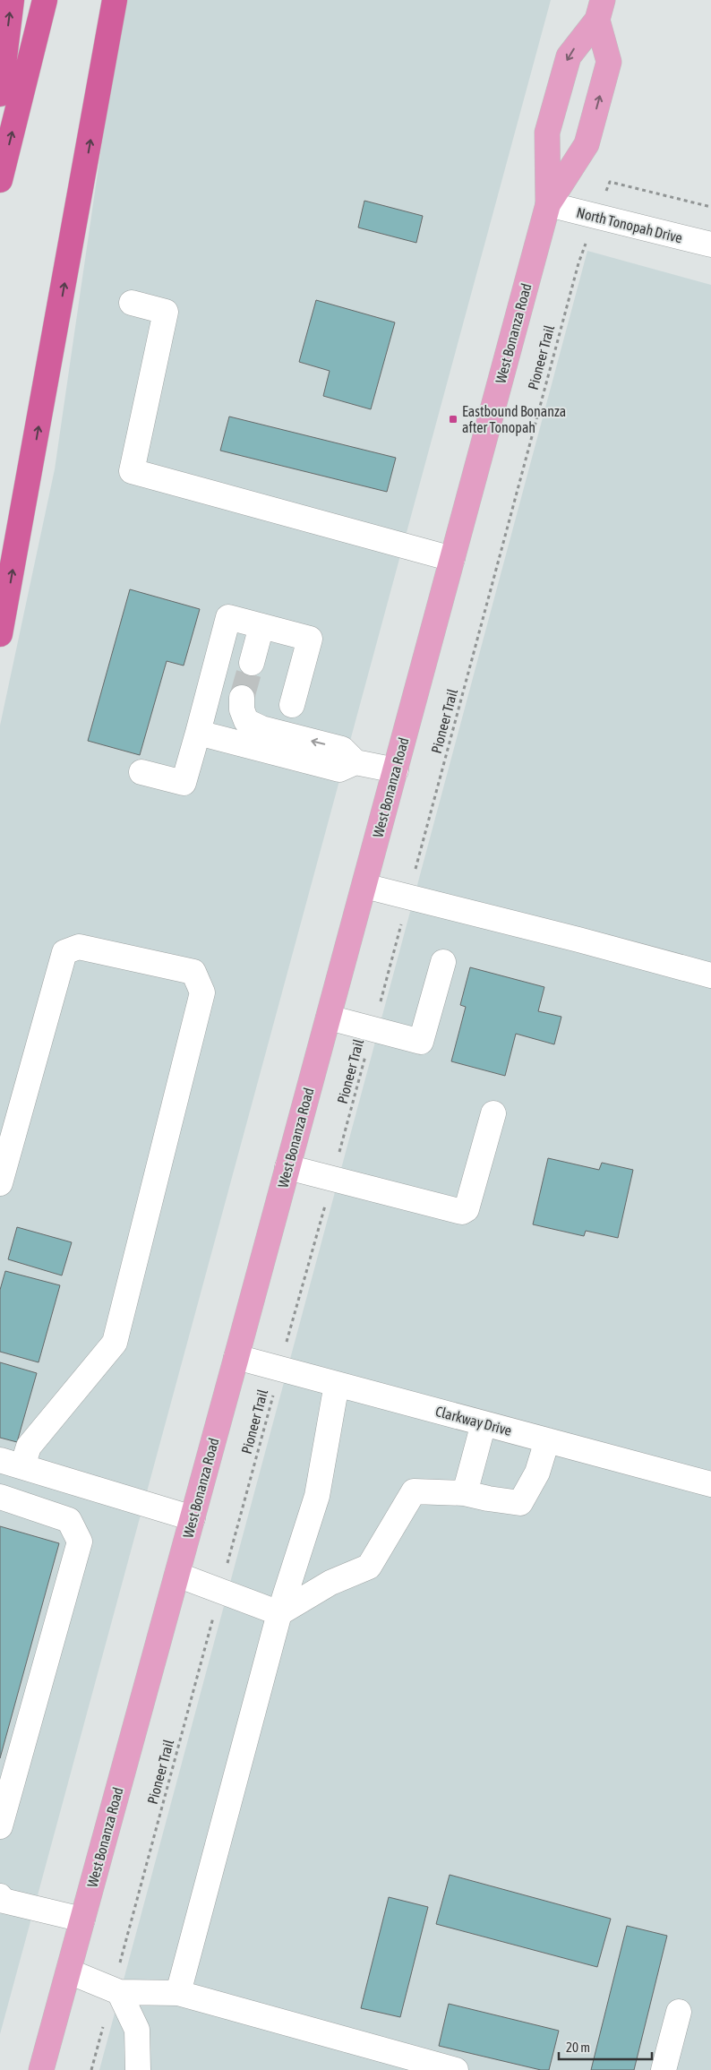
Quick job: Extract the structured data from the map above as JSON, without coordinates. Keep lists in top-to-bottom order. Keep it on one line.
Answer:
{"streets":{"main road":["West Bonanza Road"],"street":["North Tonopah Drive","Clarkway Drive"],"path":["Pioneer Trail"]},"crossings":[["North Tonopah Drive","West Bonanza Road"],["North Tonopah Drive","Pioneer Trail"],["West Bonanza Road","Clarkway Drive"],["Pioneer Trail","Clarkway Drive"]],"places":{"transit":["Eastbound Bonanza after Tonopah"]},"scale_bar":"20 m"}
